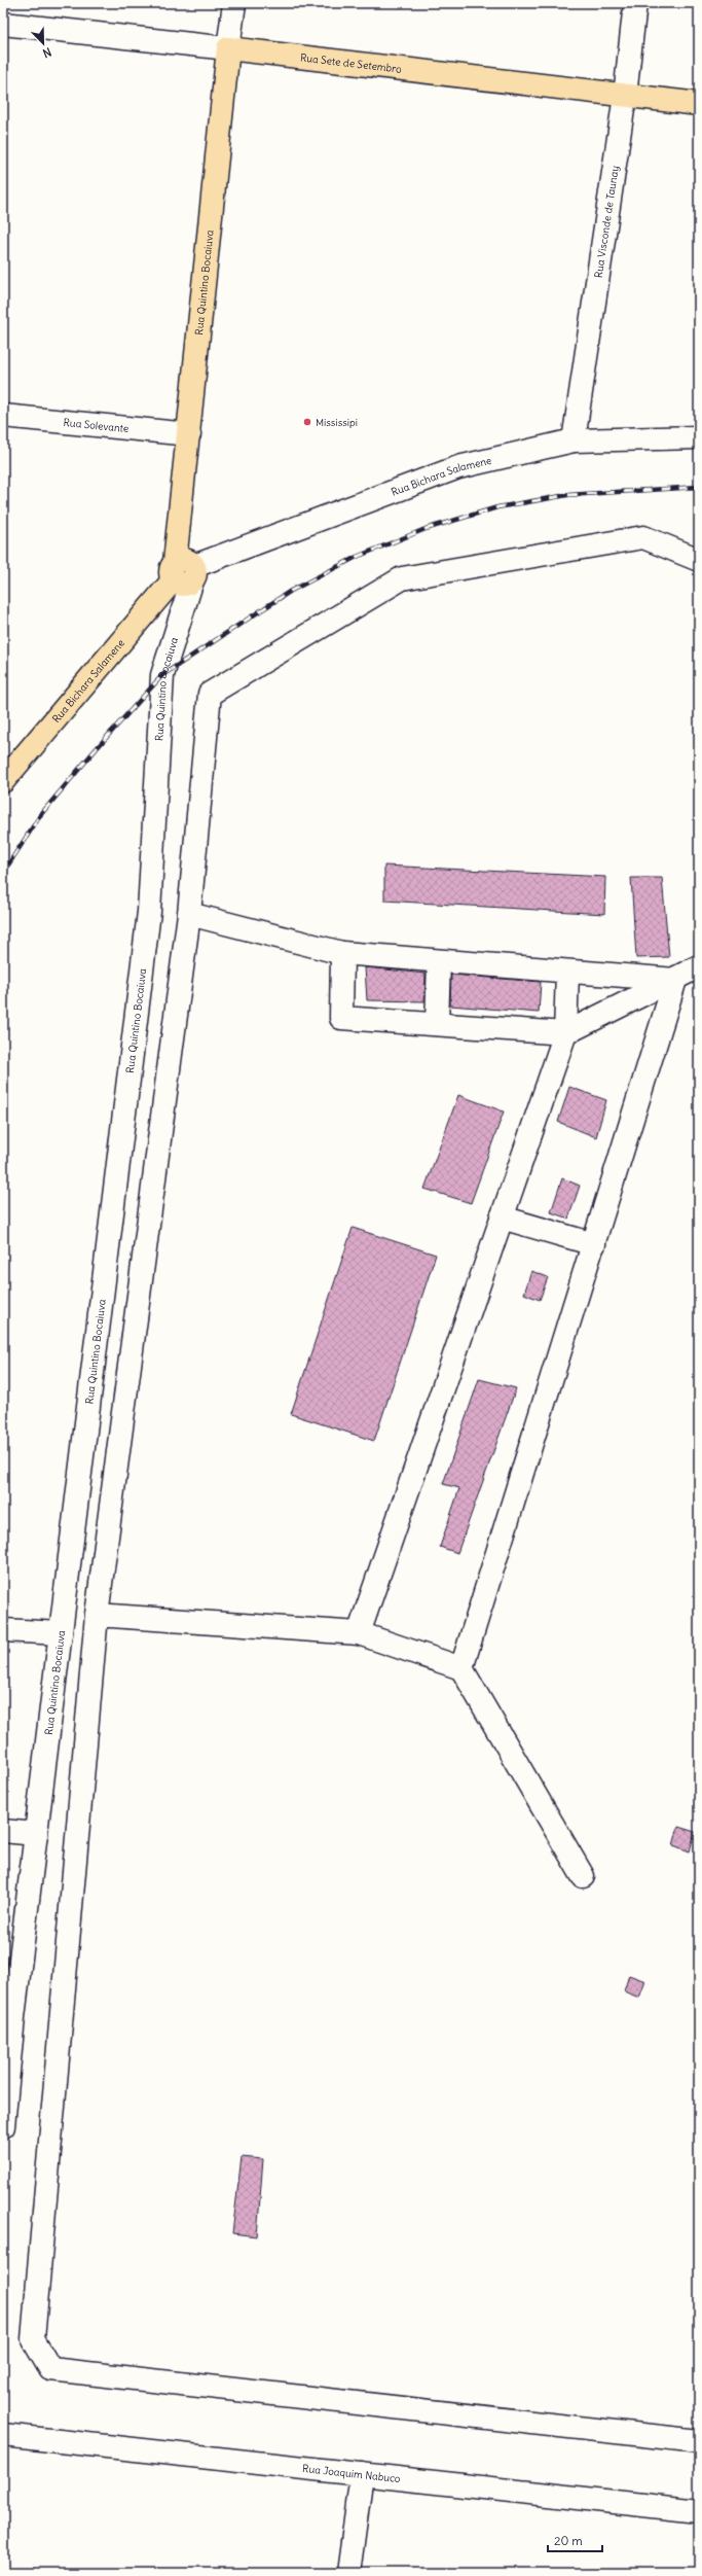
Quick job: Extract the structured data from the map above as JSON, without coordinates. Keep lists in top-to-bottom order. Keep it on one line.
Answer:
{"streets":{"main road":["Rua Sete de Setembro","Rua Quintino Bocaiuva","Rua Bichara Salamene"],"street":["Rua Visconde de Taunay","Rua Solevante","Rua Joaquim Nabuco"]},"crossings":[["Rua Sete de Setembro","Rua Visconde de Taunay"],["Rua Sete de Setembro","Rua Quintino Bocaiuva"],["Rua Visconde de Taunay","Rua Bichara Salamene"],["Rua Quintino Bocaiuva","Rua Solevante"],["Rua Quintino Bocaiuva","Rua Bichara Salamene"]],"places":["Mississipi"],"scale_bar":"20 m","north":"bottom right"}
